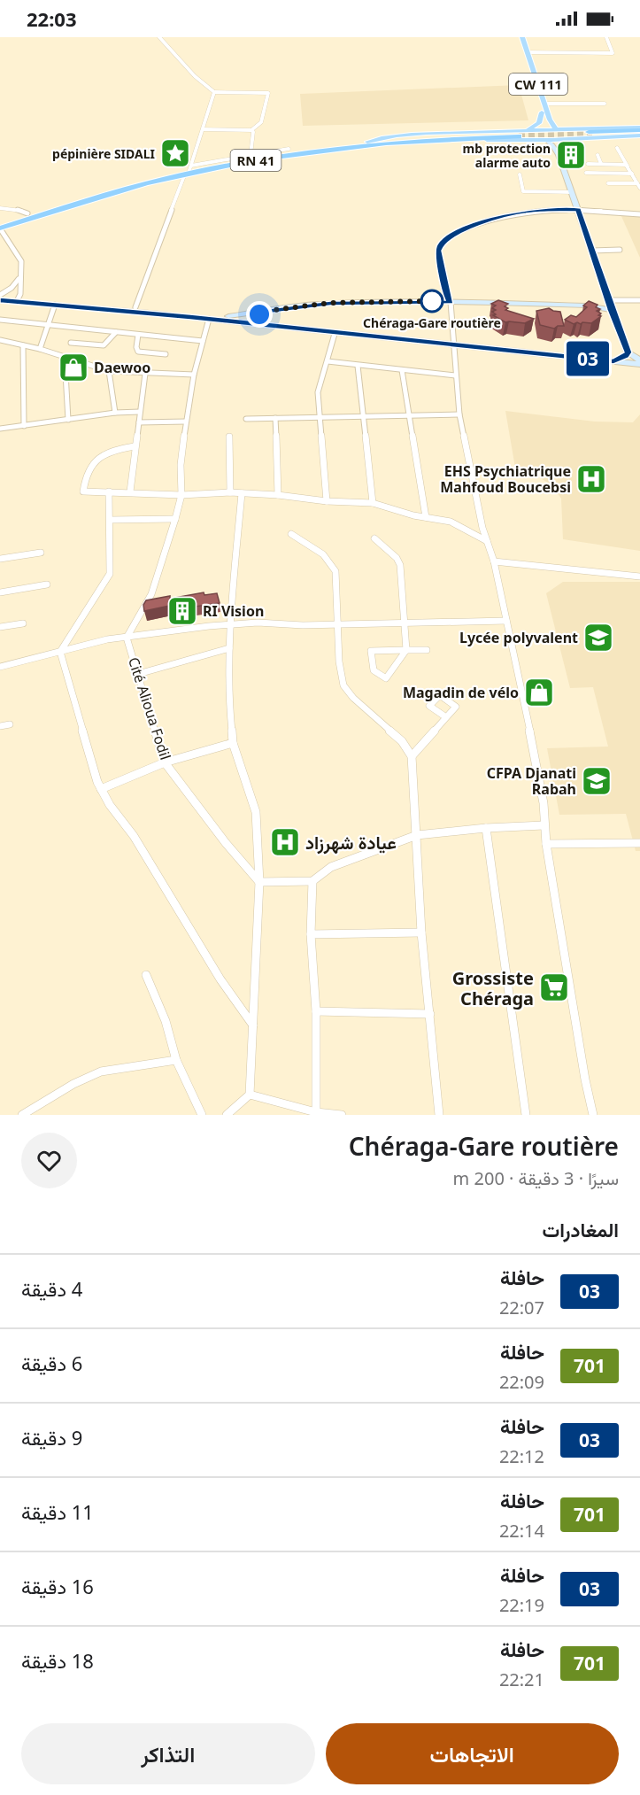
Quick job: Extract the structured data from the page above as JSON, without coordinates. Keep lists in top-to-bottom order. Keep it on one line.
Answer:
{"streets":{"highway":["RN 41"],"main road":["CW 111"],"street":["Cité Alioua Fodil"]},"places":{"place":["pépinière SIDALI"],"building":["mb protection alarme auto","RI Vision"],"other":["Chéraga-Gare routière"],"shop":["Daewoo","Magadin de vélo"],"hospital":["EHS Psychiatrique Mahfoud Boucebsi","عيادة شهرزاد"],"school or university":["Lycée polyvalent","CFPA Djanati Rabah"],"supermarket":["Grossiste Chéraga"]},"lines":["bus line 03"],"page":{"status":"22:03","on_map":"03","heading":[["Chéraga-Gare routière","سيرًا · 3 دقيقة · 200 m"],"المغادرات"],"list":[{"mark":"03","name":"حافلة","note":"22:07","value":"4 دقيقة"},{"mark":"701","name":"حافلة","note":"22:09","value":"6 دقيقة"},{"mark":"03","name":"حافلة","note":"22:12","value":"9 دقيقة"},{"mark":"701","name":"حافلة","note":"22:14","value":"11 دقيقة"},{"mark":"03","name":"حافلة","note":"22:19","value":"16 دقيقة"},{"mark":"701","name":"حافلة","note":"22:21","value":"18 دقيقة"}],"buttons":["الاتجاهات","التذاكر"]}}
